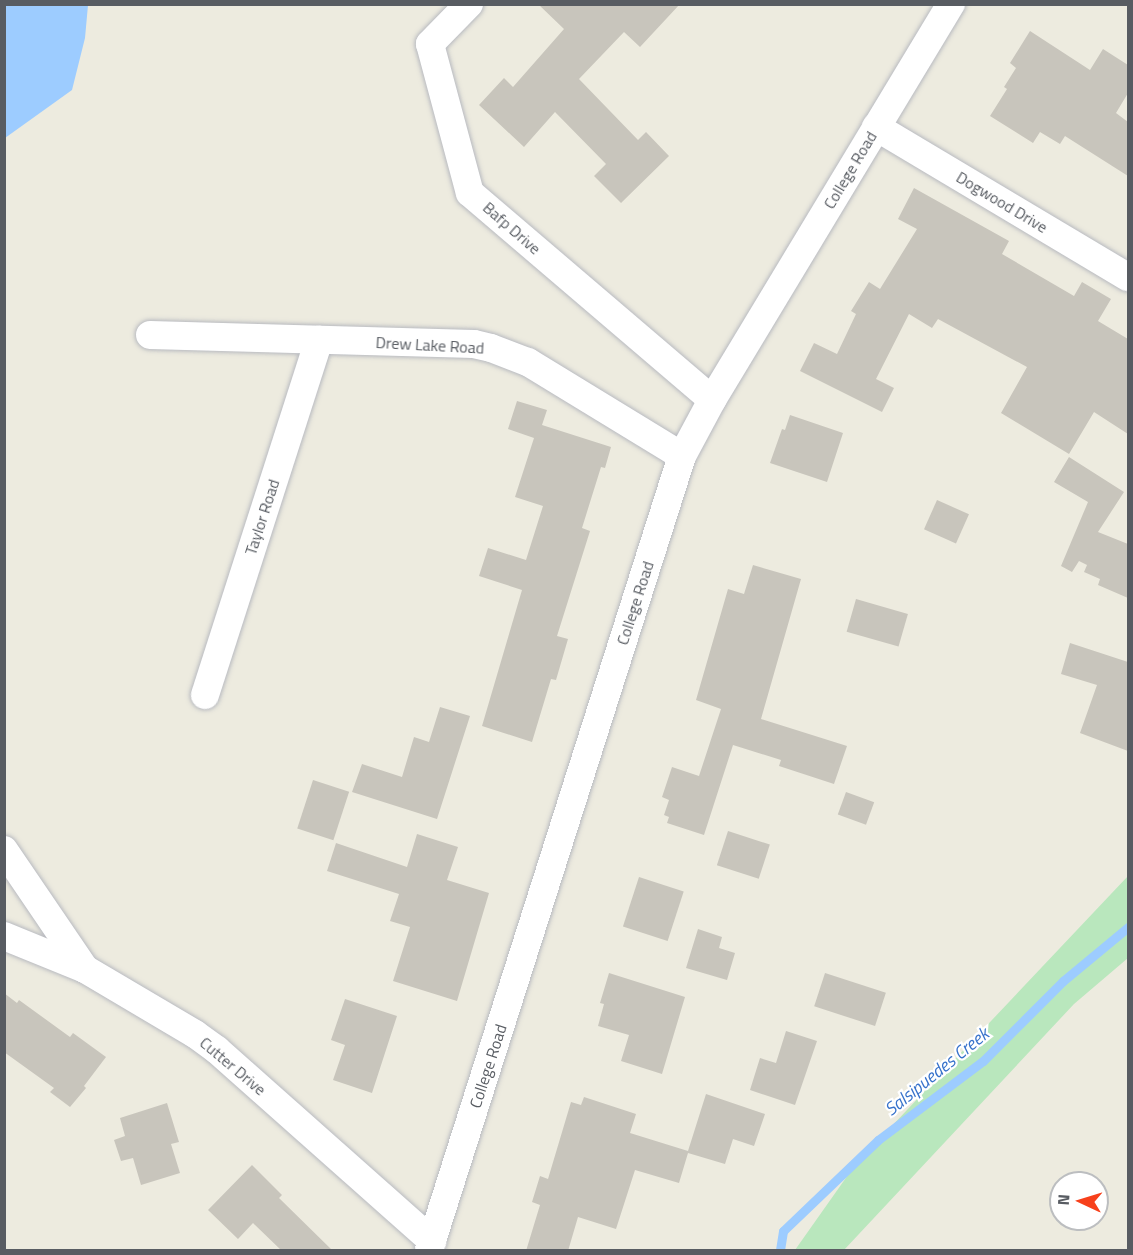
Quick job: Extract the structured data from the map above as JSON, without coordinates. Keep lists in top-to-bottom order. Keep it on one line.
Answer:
{"streets":{"street":["College Road","Dogwood Drive","Bafp Drive","Drew Lake Road","Taylor Road","Cutter Drive"]},"crossings":[["College Road","Dogwood Drive"],["College Road","Bafp Drive"],["College Road","Drew Lake Road"],["College Road","Cutter Drive"],["Drew Lake Road","Taylor Road"]],"water":["Salsipuedes Creek"],"north":"left"}
